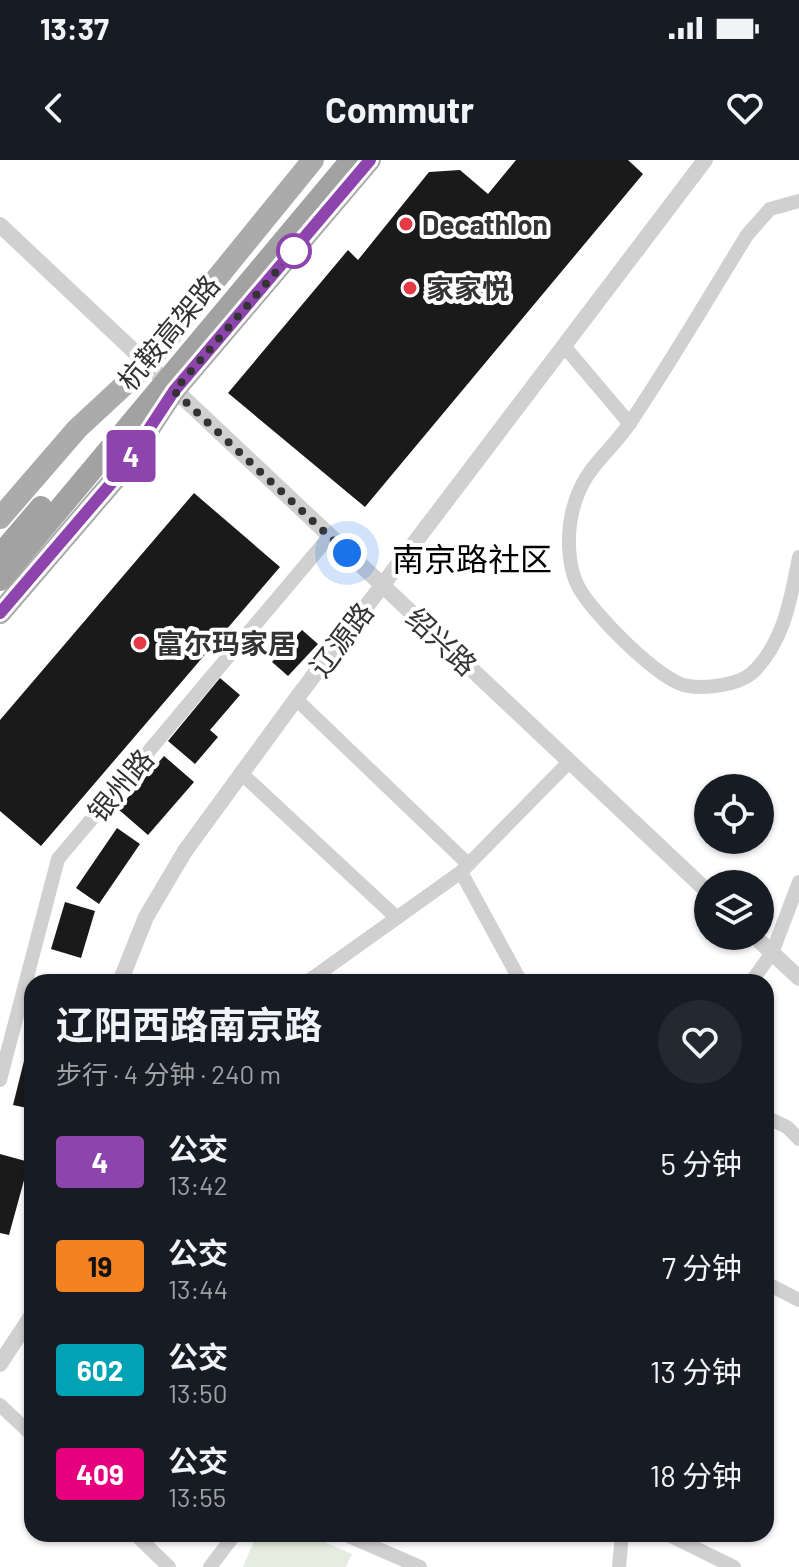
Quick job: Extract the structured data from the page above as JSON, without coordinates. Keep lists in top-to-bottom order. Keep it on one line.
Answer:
{"streets":{"highway":["杭鞍高架路"],"street":["辽源路","绍兴路","银州路"]},"crossings":[["辽源路","绍兴路"],["绍兴路","银州路"]],"districts":["南京路社区"],"places":["Decathlon","家家悦","富尔玛家居"],"lines":["bus line 4"],"page":{"status":"13:37","header":"Commutr","on_map":"4","heading":["辽阳西路南京路","步行 · 4 分钟 · 240 m"],"list":[{"mark":"4","name":"公交","note":"13:42","value":"5 分钟"},{"mark":"19","name":"公交","note":"13:44","value":"7 分钟"},{"mark":"602","name":"公交","note":"13:50","value":"13 分钟"},{"mark":"409","name":"公交","note":"13:55","value":"18 分钟"}]}}
